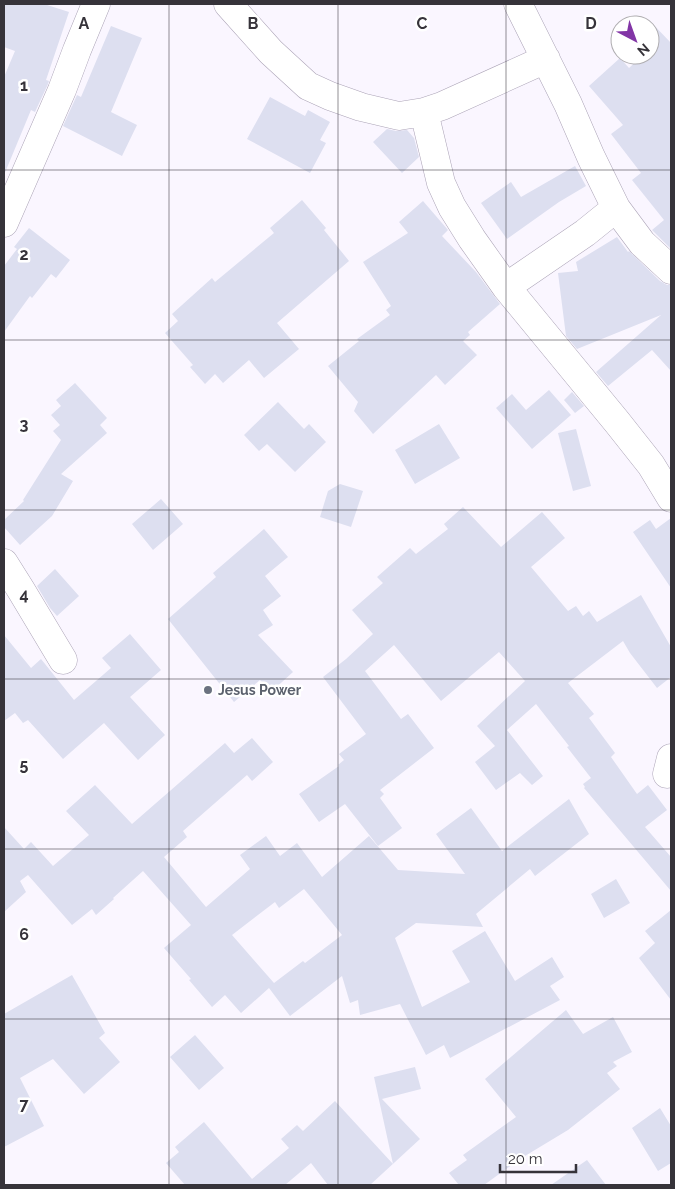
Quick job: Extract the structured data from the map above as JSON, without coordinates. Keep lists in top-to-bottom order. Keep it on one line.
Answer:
{"places":["Jesus Power"],"scale_bar":"20 m","north":"bottom right","grid":{"columns":["A","B","C","D"],"rows":["1","2","3","4","5","6","7"]}}
